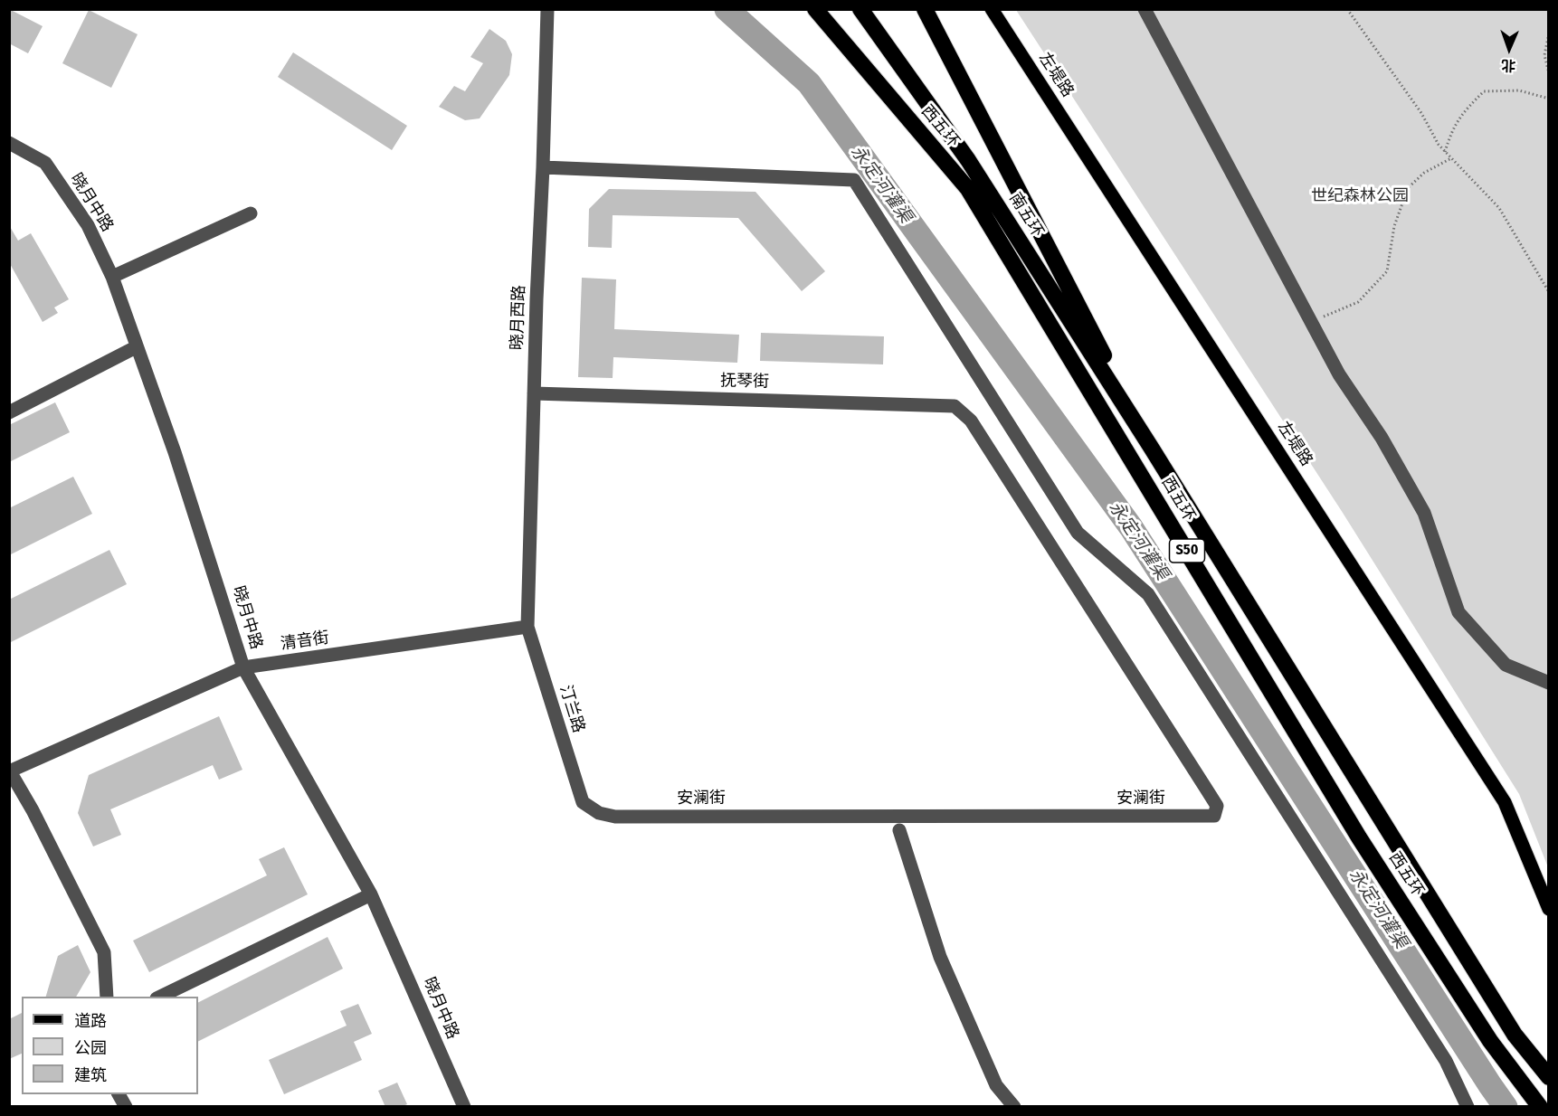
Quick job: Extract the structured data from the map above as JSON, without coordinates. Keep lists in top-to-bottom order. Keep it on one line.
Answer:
{"streets":{"highway":["西五环","南五环","S50"],"main road":["左堤路"],"street":["晓月中路","晓月西路","抚琴街","清音街","汀兰路","安澜街"]},"crossings":[["西五环","南五环"],["晓月中路","清音街"],["晓月西路","抚琴街"],["晓月西路","清音街"],["晓月西路","汀兰路"],["抚琴街","安澜街"],["清音街","汀兰路"],["汀兰路","安澜街"]],"water":["永定河灌渠"],"parks":["世纪森林公园"],"legend":["道路","公园","建筑"],"north":"bottom"}
